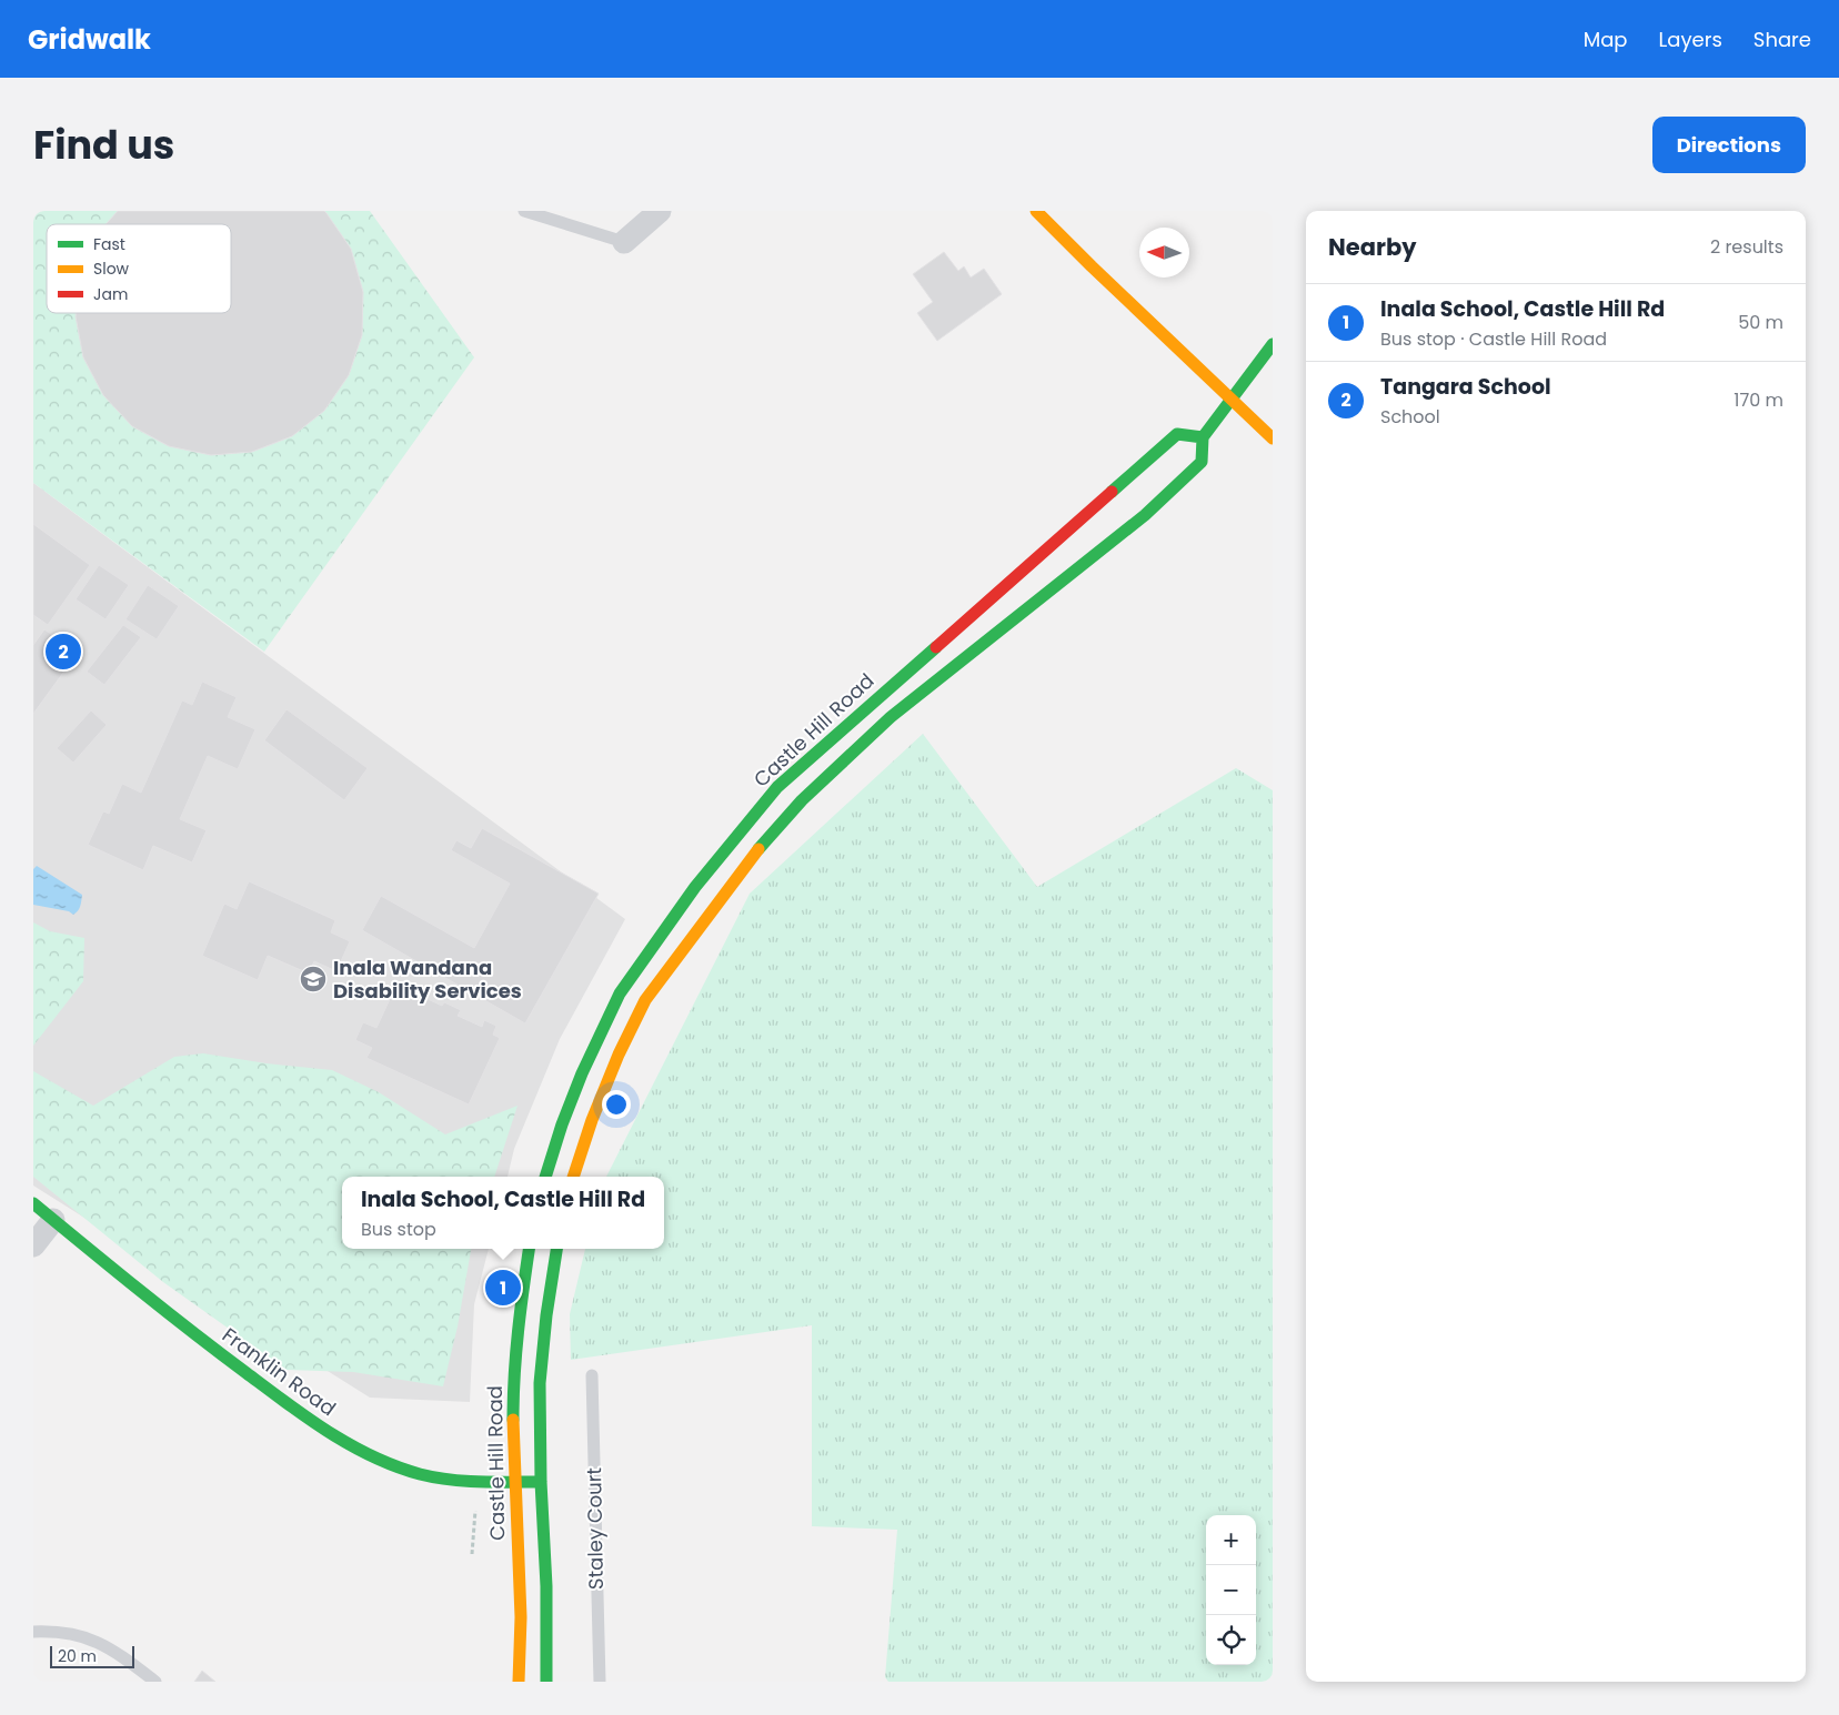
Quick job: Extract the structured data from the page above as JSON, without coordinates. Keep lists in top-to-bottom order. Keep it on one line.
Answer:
{"streets":{"main road":["Castle Hill Road","Franklin Road"],"lane":["Staley Court"]},"crossings":[["Castle Hill Road","Franklin Road"]],"places":{"school or university":["Inala Wandana Disability Services"]},"legend":["Fast","Slow","Jam"],"scale_bar":"20 m","north":"left","page":{"header":"Gridwalk","nav":["Map","Layers","Share"],"title":"Find us","buttons":"Directions","heading":["Nearby","2 results"],"list":[{"mark":"1","name":"Inala School, Castle Hill Rd","note":"Bus stop · Castle Hill Road","value":"50 m"},{"mark":"2","name":"Tangara School","note":"School","value":"170 m"}],"pins":["2","1"],"popup":["Inala School, Castle Hill Rd","Bus stop"],"map_buttons":["+","−"],"scale":"20 m"}}
